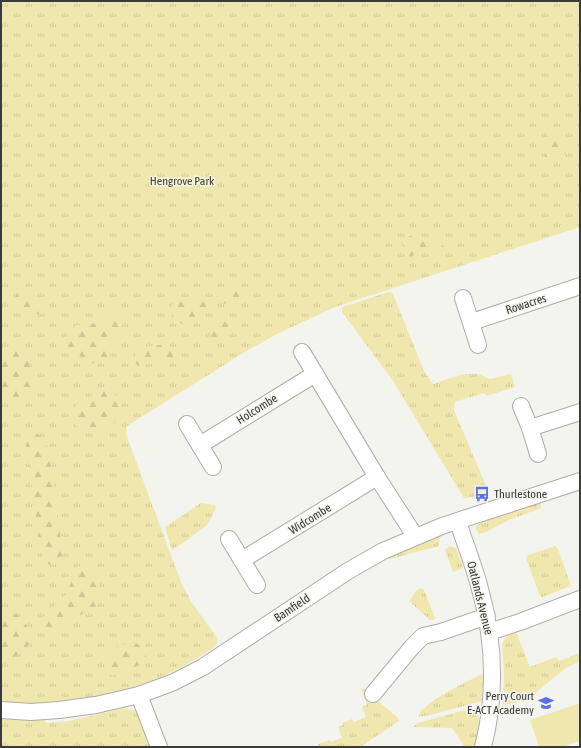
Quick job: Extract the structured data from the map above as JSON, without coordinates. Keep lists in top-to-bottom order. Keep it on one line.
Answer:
{"streets":{"street":["Rowacres","Holcombe","Widcombe","Oatlands Avenue","Bamfield"]},"crossings":[["Oatlands Avenue","Bamfield"]],"parks":["Hengrove Park"],"places":{"bus stop":["Thurlestone"],"school or university":["Perry Court E-ACT Academy"]}}
